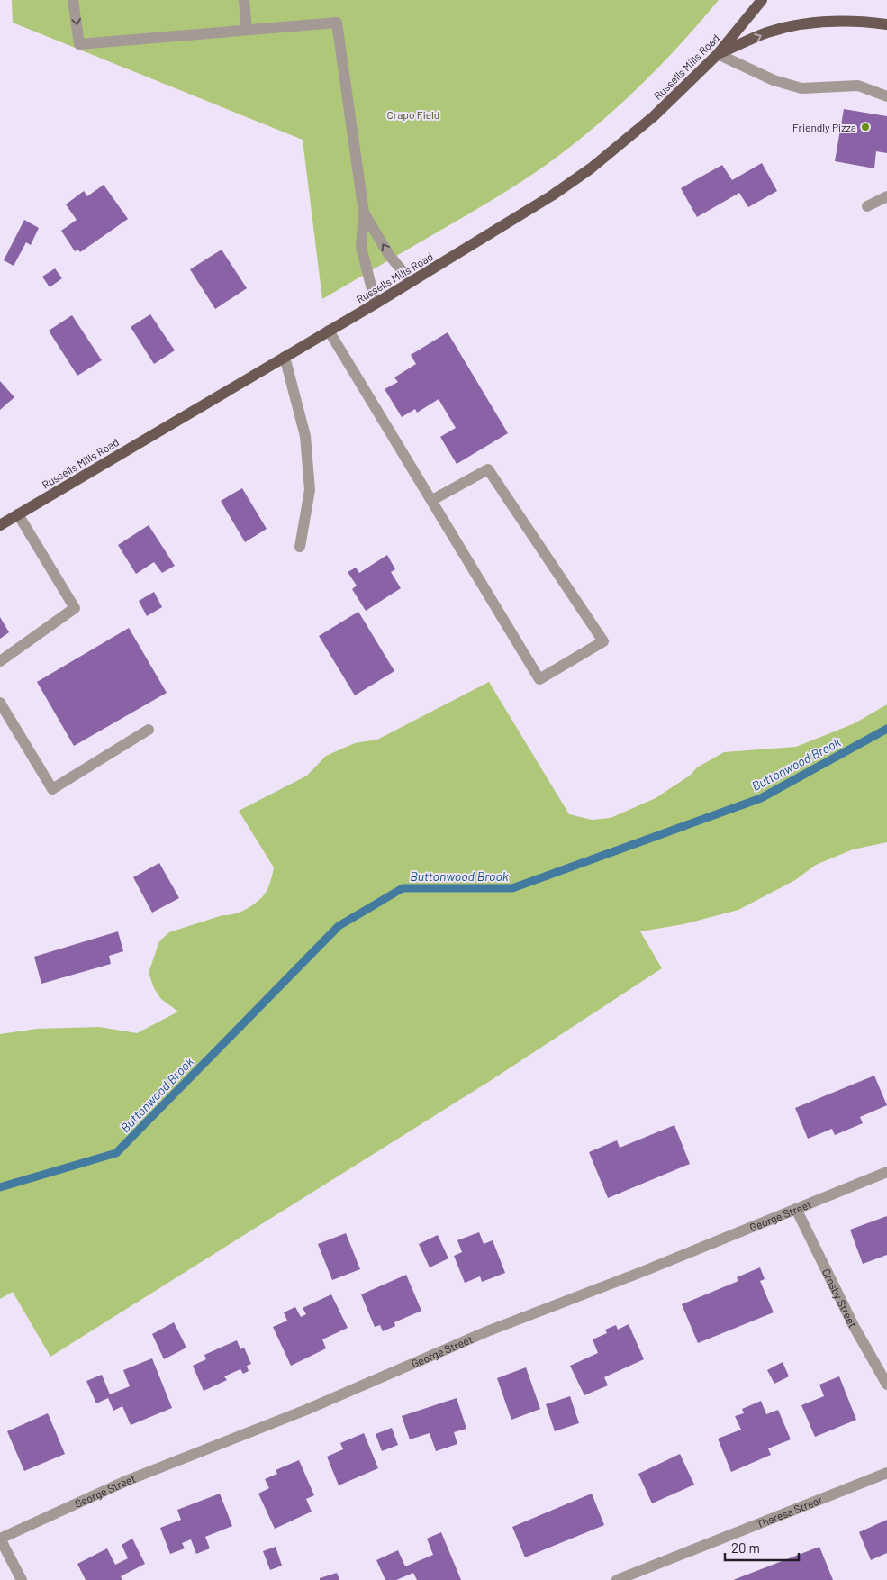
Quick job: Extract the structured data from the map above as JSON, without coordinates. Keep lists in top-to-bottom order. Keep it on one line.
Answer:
{"streets":{"main road":["Russells Mills Road"],"street":["George Street","Crosby Street","Theresa Street"]},"crossings":[["George Street","Crosby Street"]],"water":["Buttonwood Brook"],"parks":["Crapo Field"],"places":["Friendly Pizza"],"scale_bar":"20 m"}
